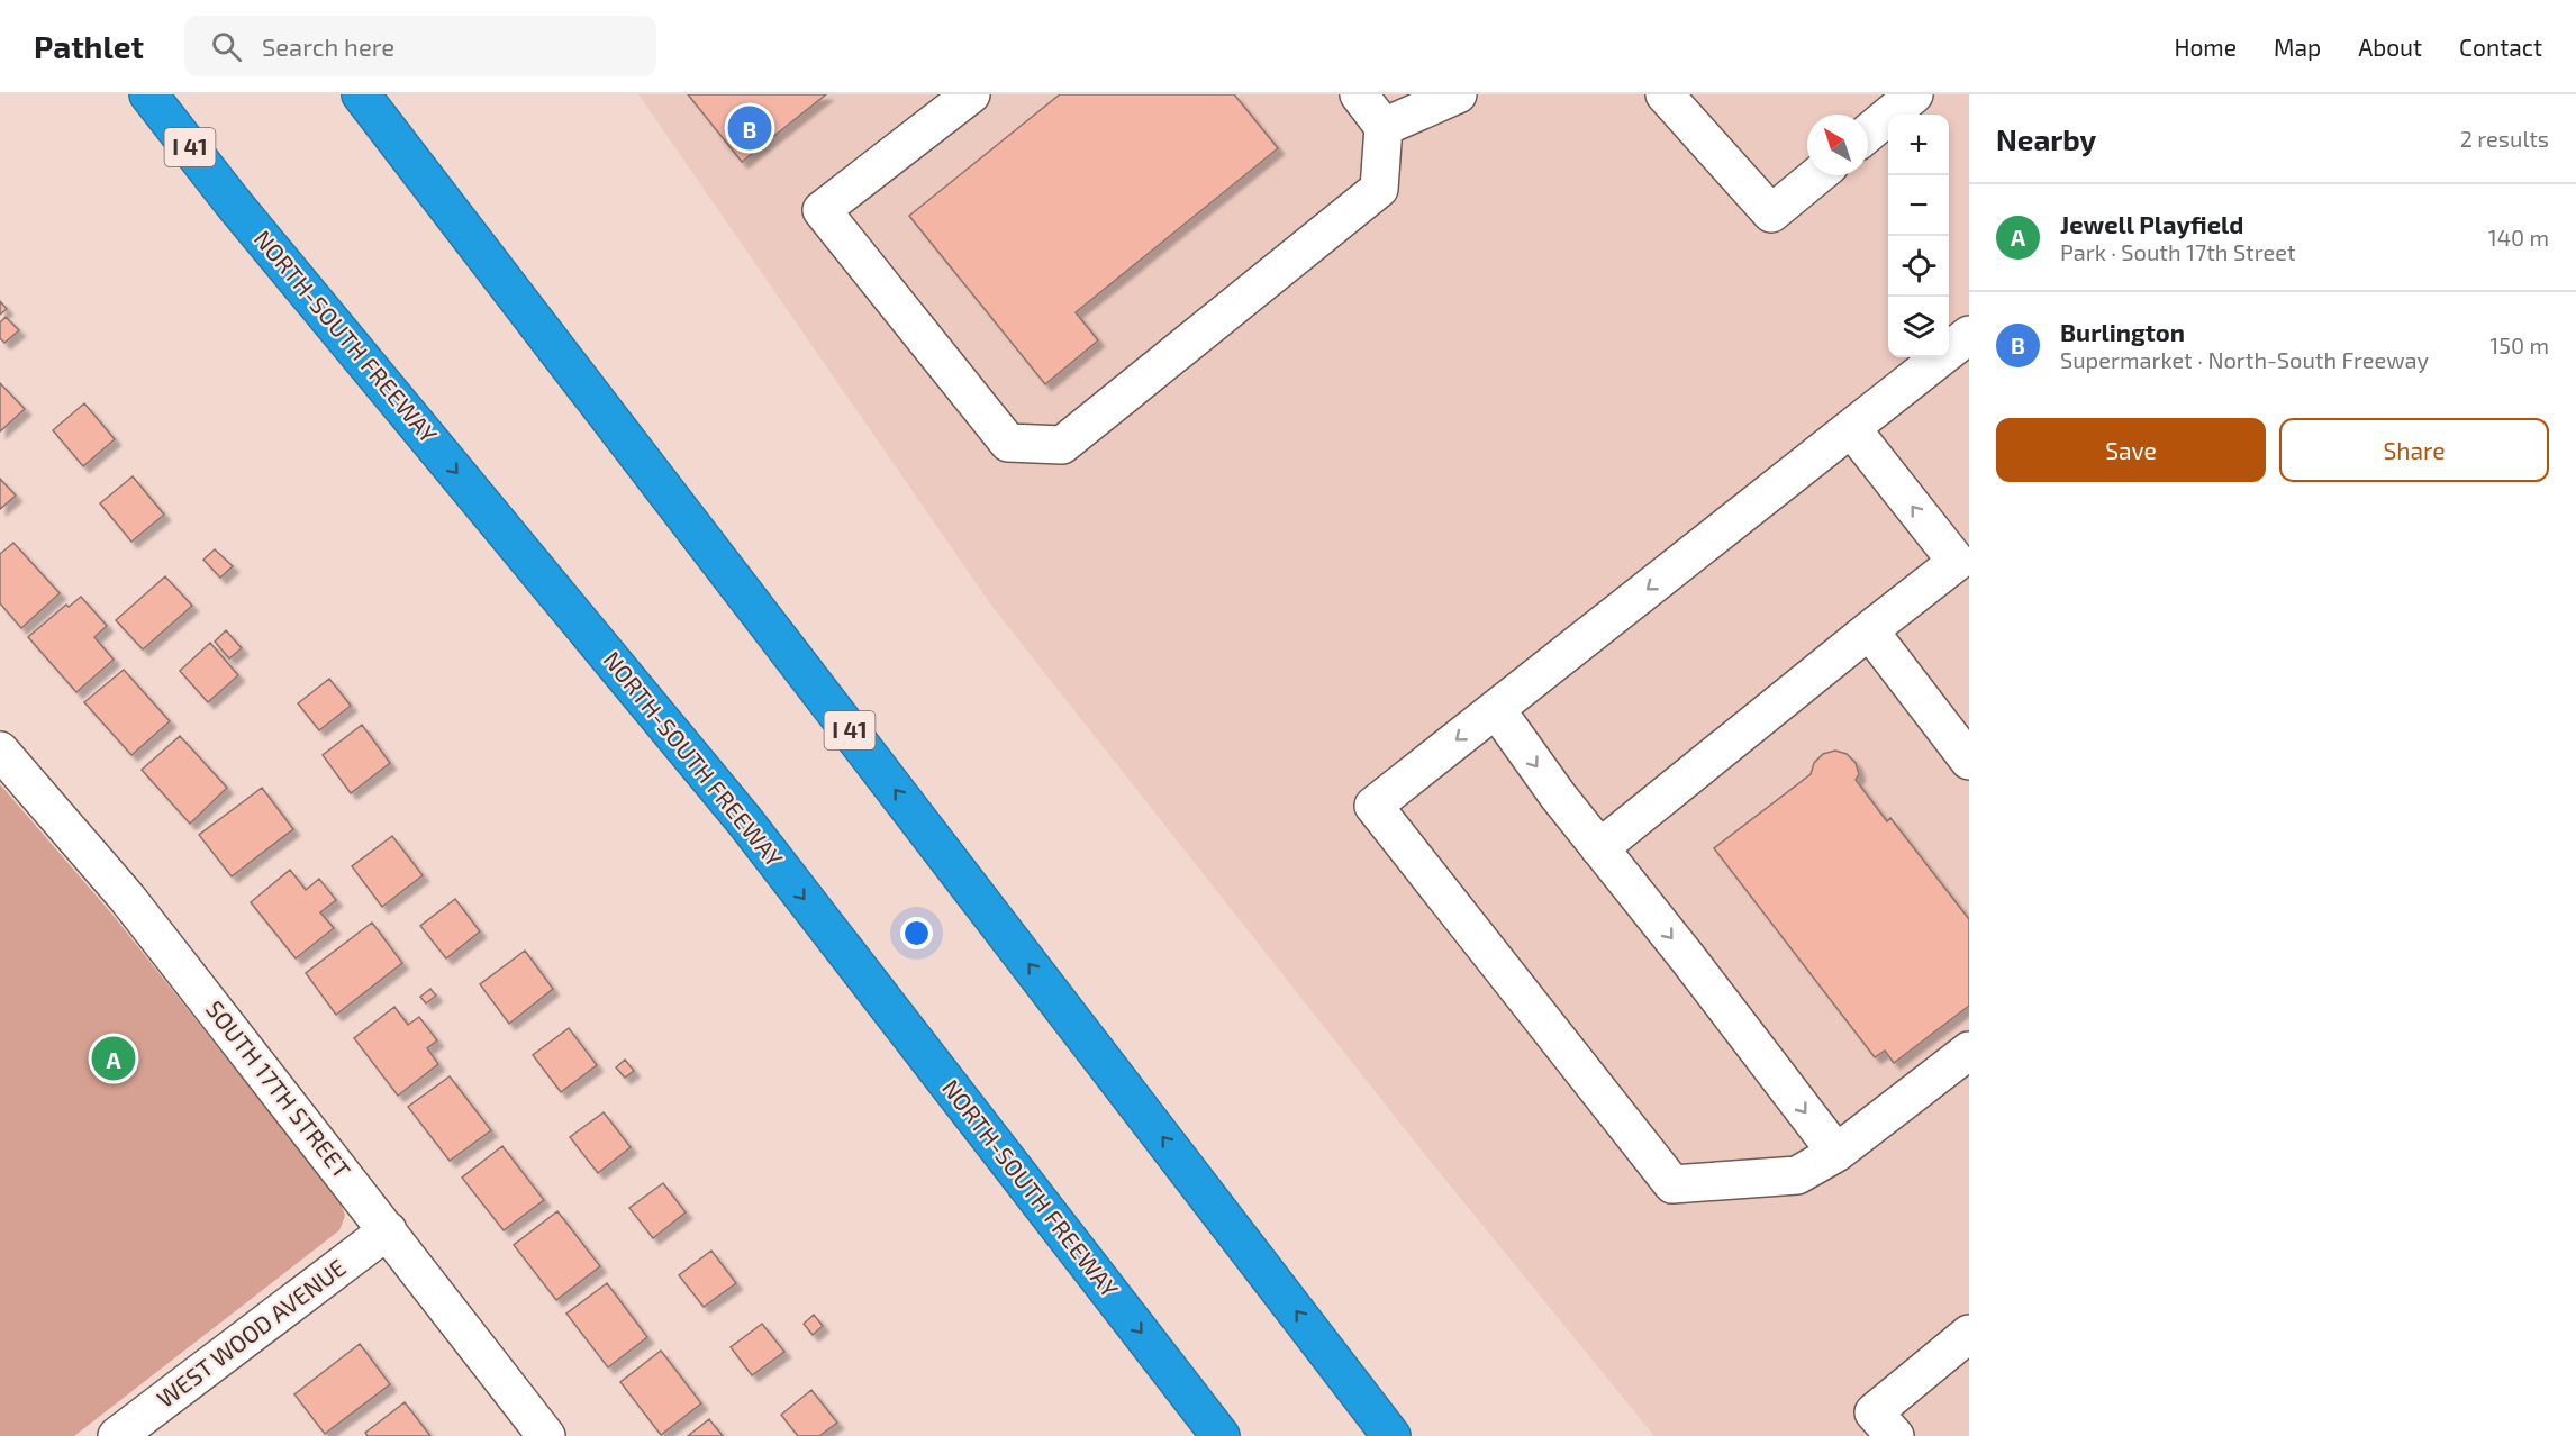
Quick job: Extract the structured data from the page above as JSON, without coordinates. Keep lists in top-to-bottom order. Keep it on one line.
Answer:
{"streets":{"highway":["I 41","NORTH-SOUTH FREEWAY"],"street":["SOUTH 17TH STREET","WEST WOOD AVENUE"]},"crossings":[["SOUTH 17TH STREET","WEST WOOD AVENUE"]],"north":"top left","page":{"header":"Pathlet","search":"Search here","nav":["Home","Map","About","Contact"],"heading":["Nearby","2 results"],"pins":["B","A"],"map_buttons":["+","−"],"list":[{"mark":"A","name":"Jewell Playfield","note":"Park · South 17th Street","value":"140 m"},{"mark":"B","name":"Burlington","note":"Supermarket · North-South Freeway","value":"150 m"}],"buttons":["Save","Share"]}}
